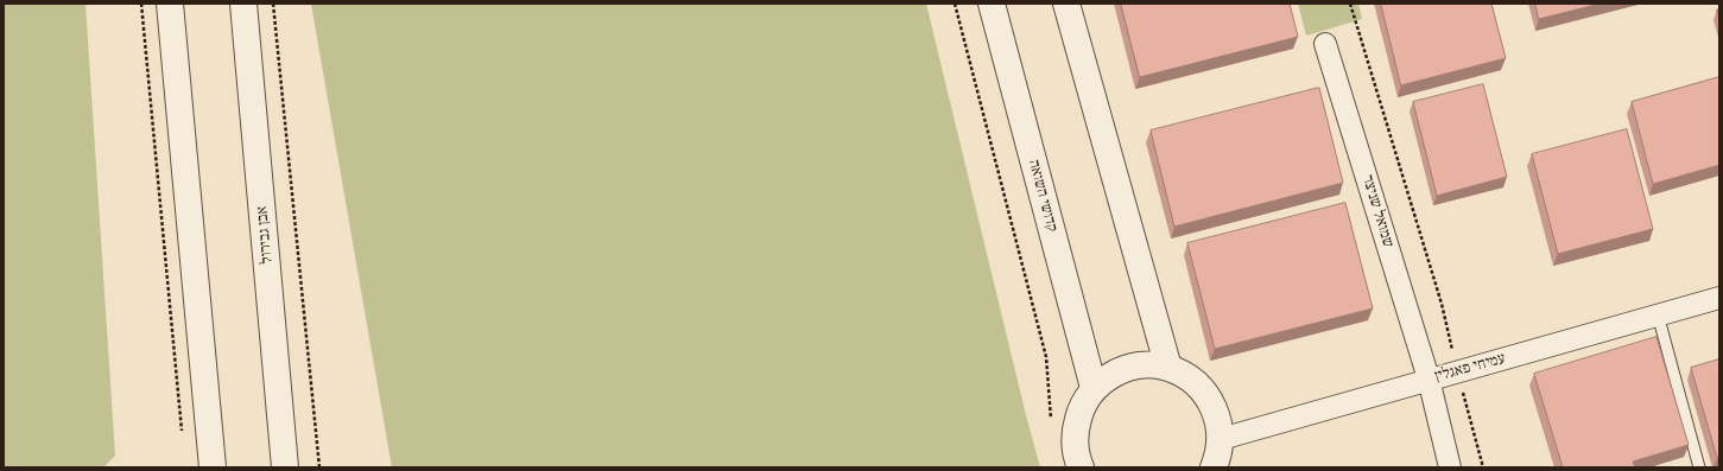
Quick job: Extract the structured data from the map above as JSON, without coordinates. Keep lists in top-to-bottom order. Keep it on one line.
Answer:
{"streets":{"street":["קדושי השואה","שמואל שניצר","אבן גבירול","עמיחי פאגלין"]},"crossings":[["שמואל שניצר","עמיחי פאגלין"]]}
